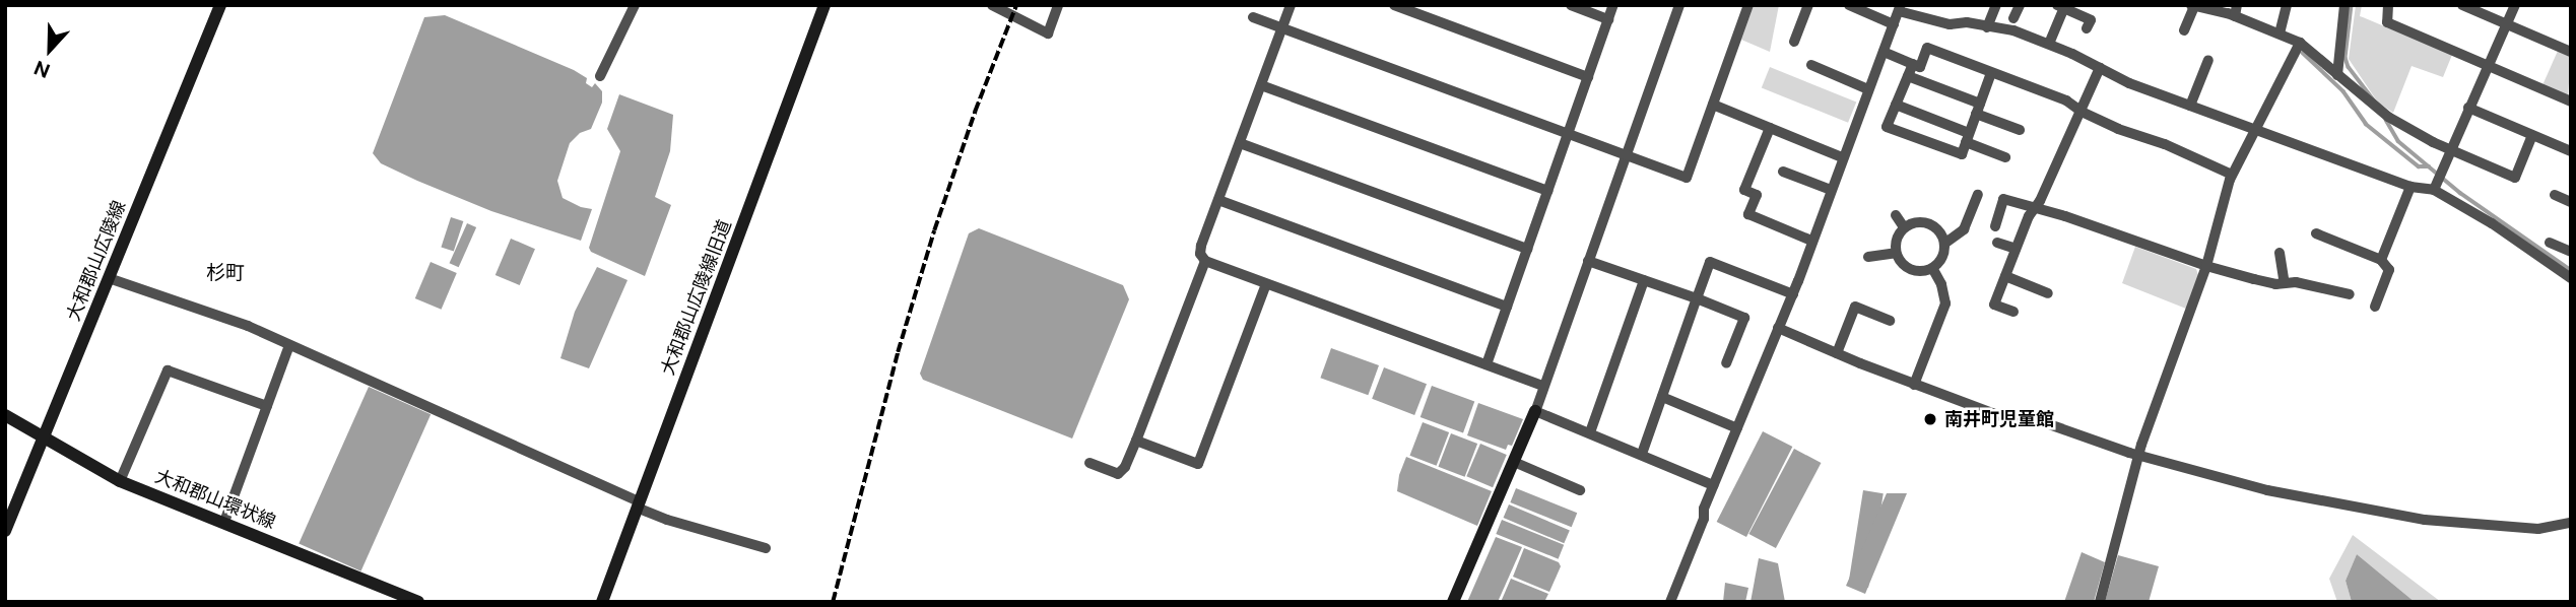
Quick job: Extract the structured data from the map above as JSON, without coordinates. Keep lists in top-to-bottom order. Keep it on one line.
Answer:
{"streets":{"main road":["大和郡山広陵線","大和郡山広陵線旧道","大和郡山環状線"]},"crossings":[["大和郡山広陵線","大和郡山環状線"]],"districts":["杉町"],"places":["南井町児童館"],"north":"bottom"}
